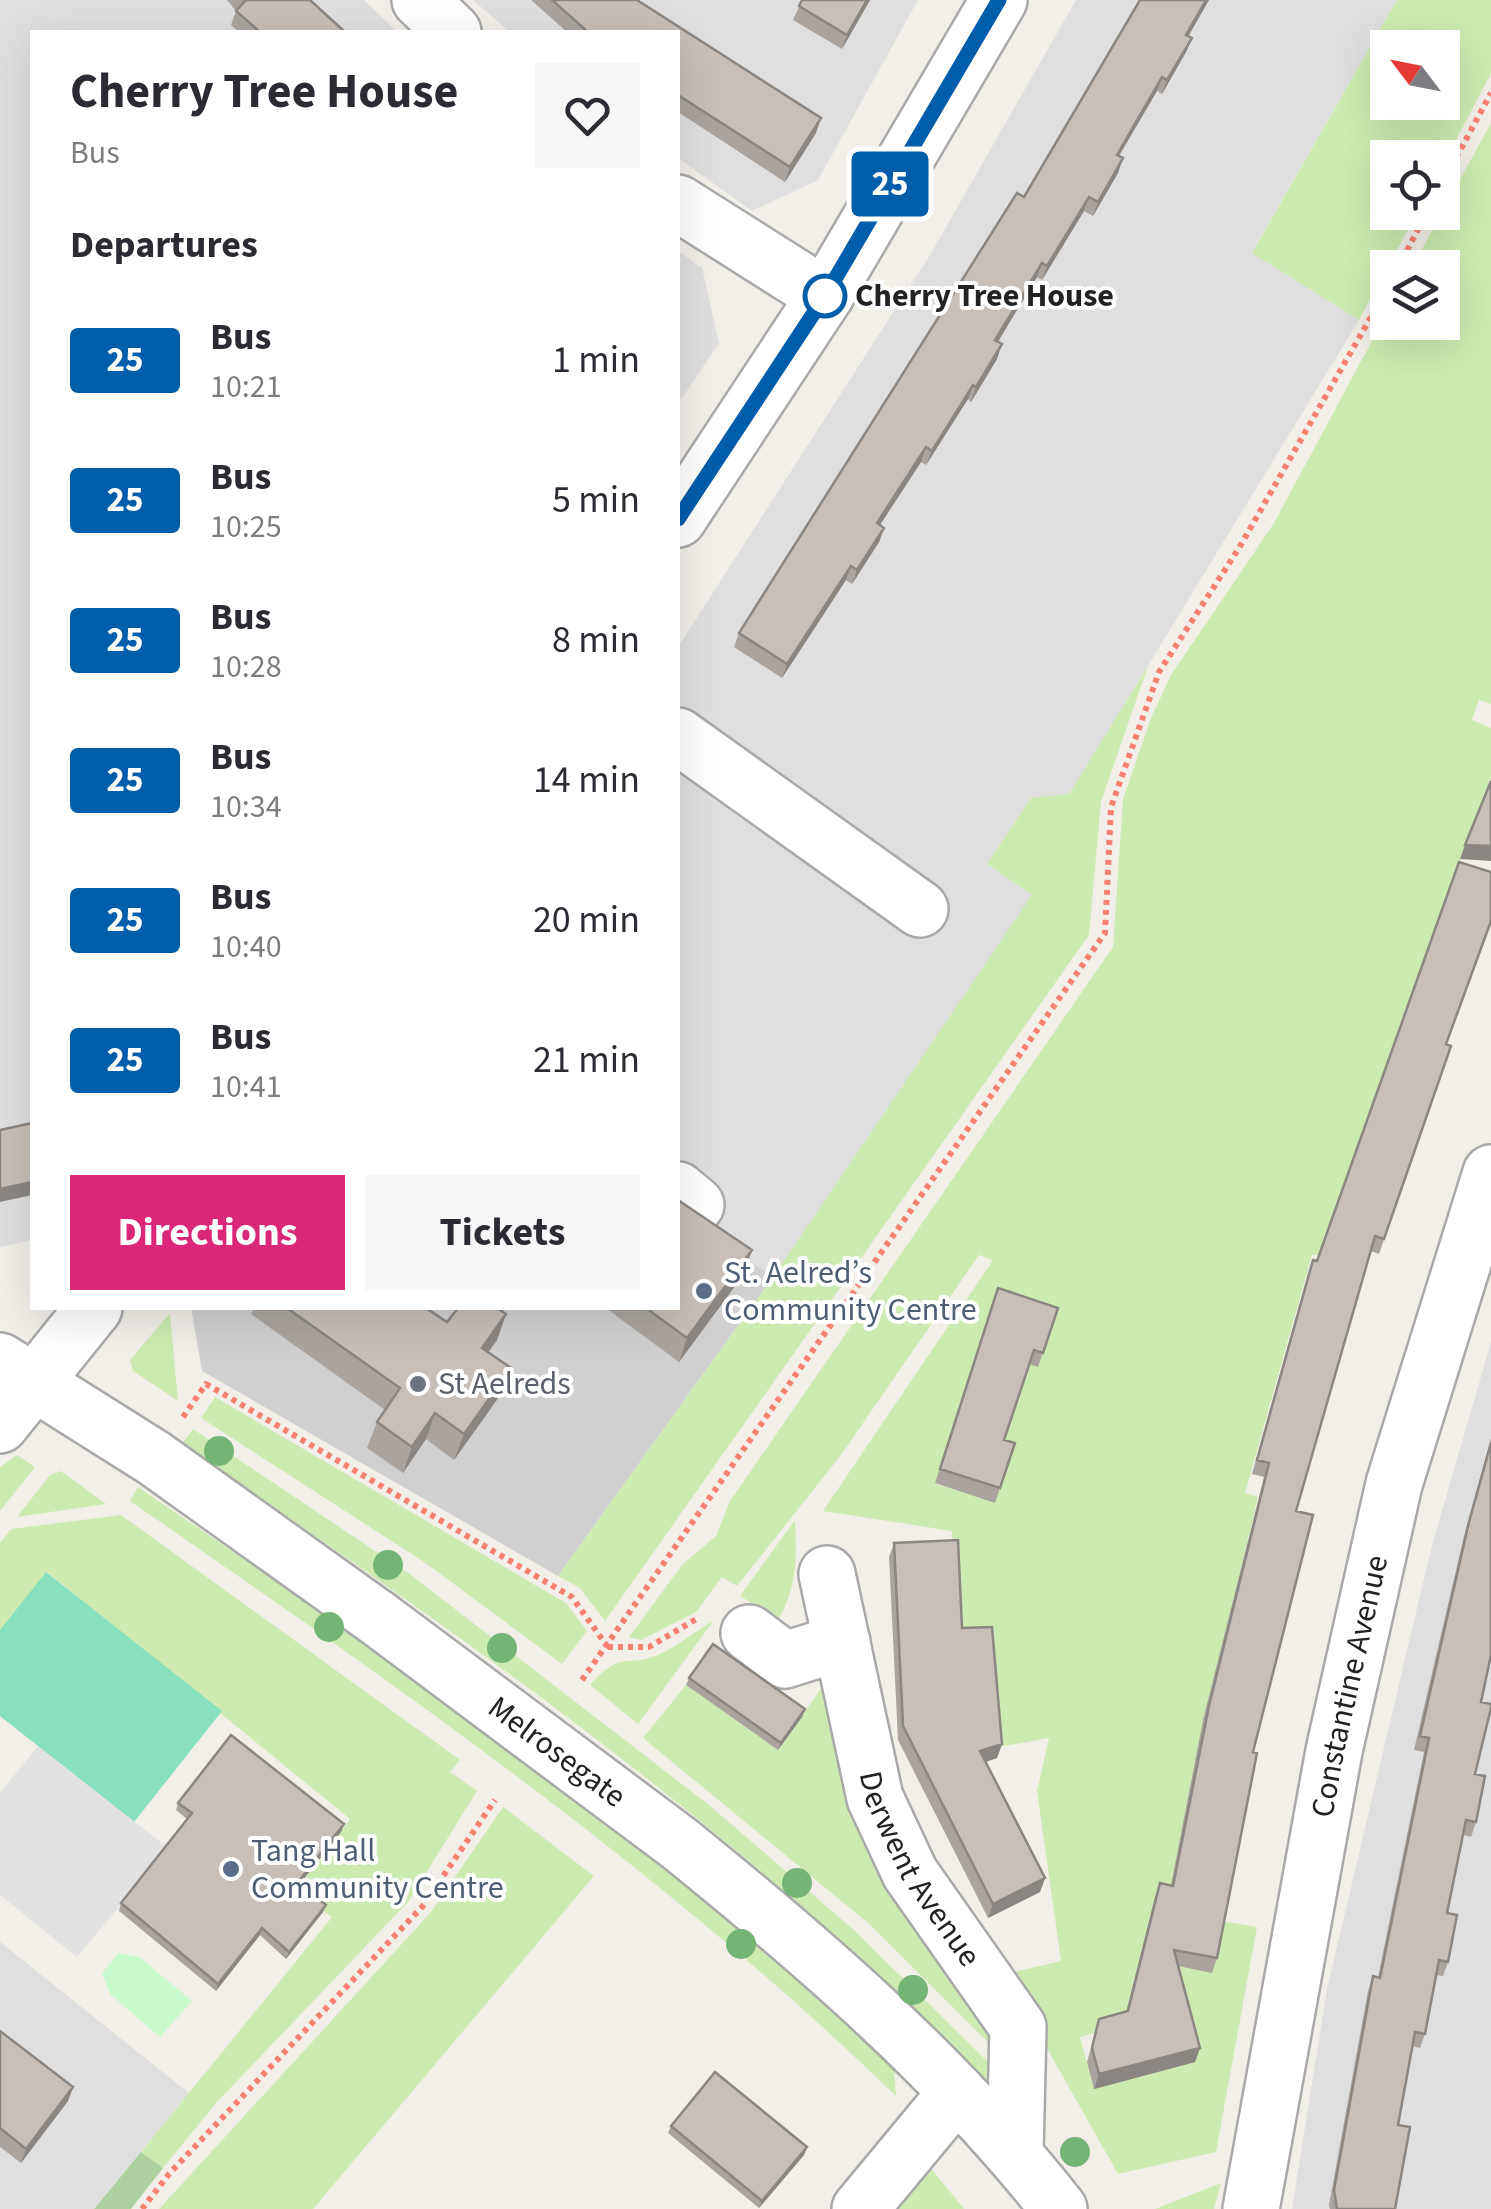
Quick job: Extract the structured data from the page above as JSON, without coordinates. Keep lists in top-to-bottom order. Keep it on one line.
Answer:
{"streets":{"street":["Constantine Avenue","Melrosegate","Derwent Avenue"]},"crossings":[["Melrosegate","Derwent Avenue"]],"places":["Cherry Tree House","St. Aelred’s Community Centre","St Aelreds","Tang Hall Community Centre"],"lines":["bus line 25"],"north":"top left","page":{"on_map":"25","heading":[["Cherry Tree House","Bus"],"Departures"],"list":[{"mark":"25","name":"Bus","note":"10:21","value":"1 min"},{"mark":"25","name":"Bus","note":"10:25","value":"5 min"},{"mark":"25","name":"Bus","note":"10:28","value":"8 min"},{"mark":"25","name":"Bus","note":"10:34","value":"14 min"},{"mark":"25","name":"Bus","note":"10:40","value":"20 min"},{"mark":"25","name":"Bus","note":"10:41","value":"21 min"}],"buttons":["Directions","Tickets"]}}
